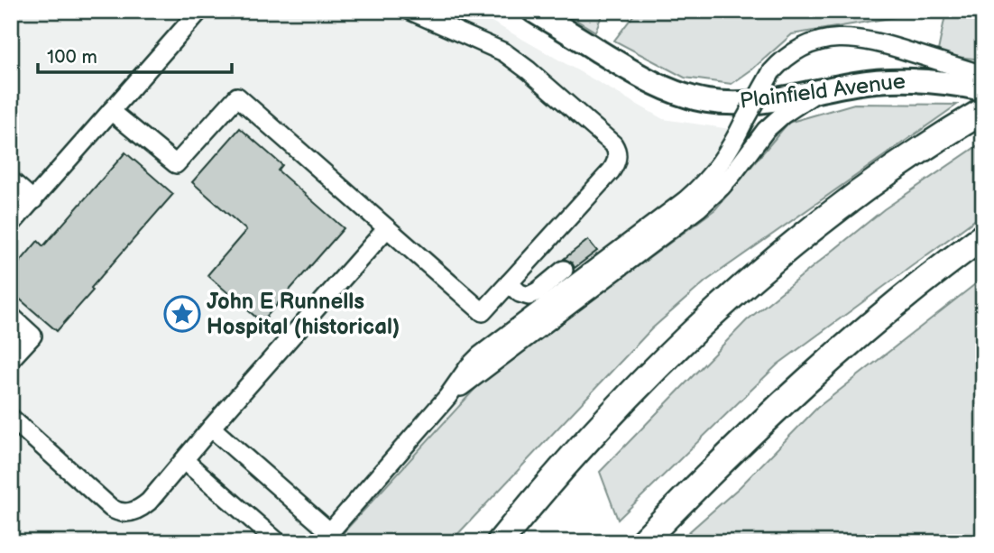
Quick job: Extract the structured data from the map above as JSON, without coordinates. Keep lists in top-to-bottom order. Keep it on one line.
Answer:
{"streets":{"main road":["Plainfield Avenue"]},"places":{"place":["John E Runnells Hospital (historical)"]},"scale_bar":"100 m"}
